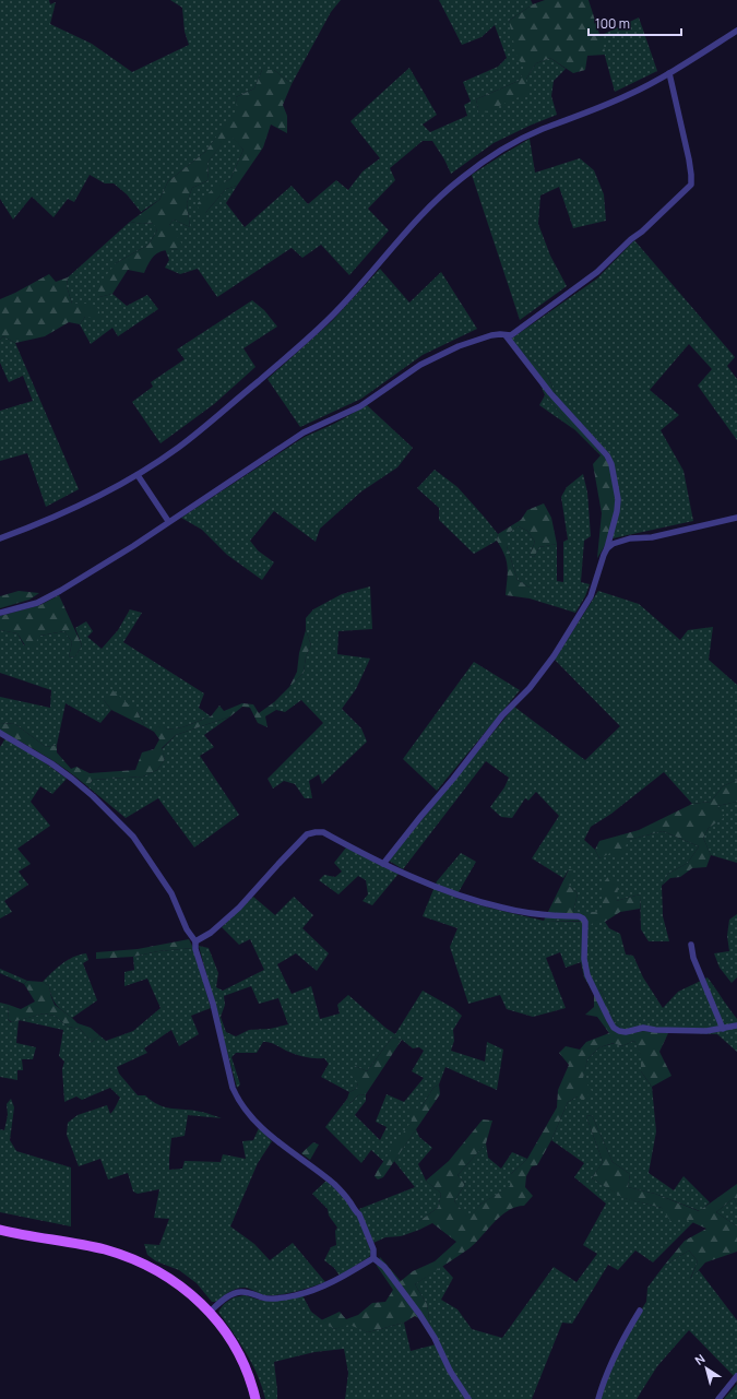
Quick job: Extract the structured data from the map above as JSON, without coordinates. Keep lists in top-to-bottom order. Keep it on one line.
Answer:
{"scale_bar":"100 m","north":"top left"}
